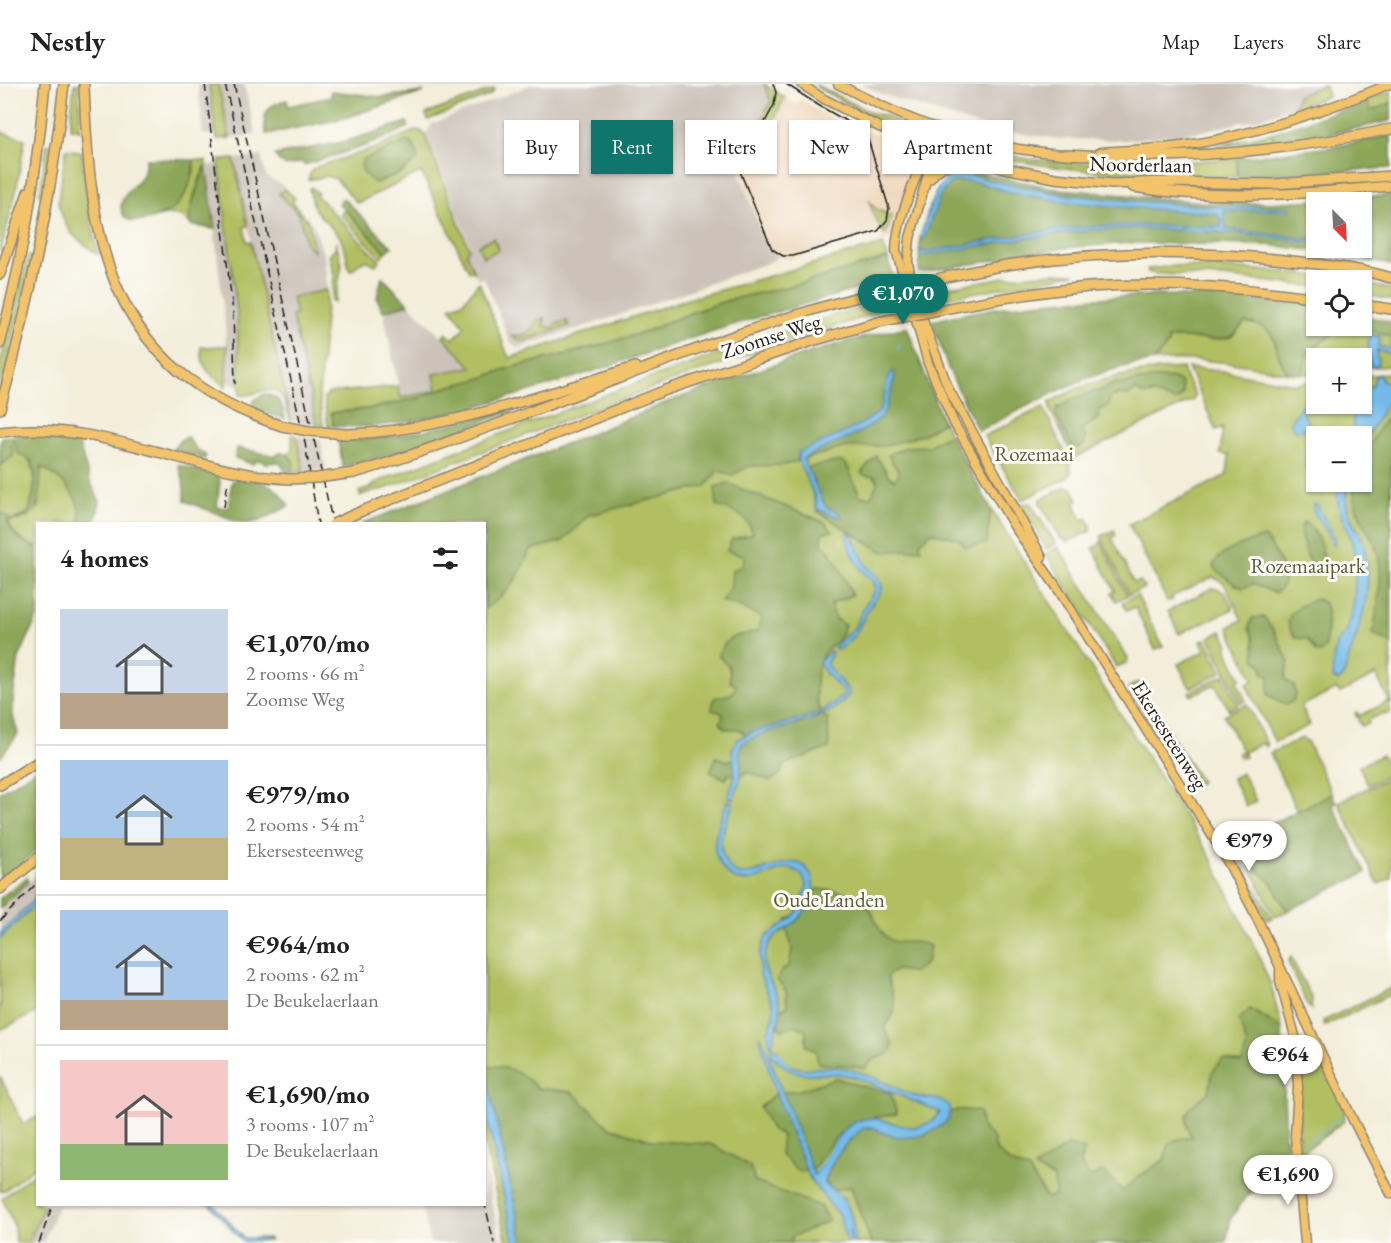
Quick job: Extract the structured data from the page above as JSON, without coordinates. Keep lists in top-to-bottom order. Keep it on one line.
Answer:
{"streets":{"highway":["Noorderlaan","Zoomse Weg"],"main road":["Ekersesteenweg"]},"parks":["Rozemaai","Rozemaaipark","Oude Landen"],"north":"bottom right","page":{"header":"Nestly","nav":["Map","Layers","Share"],"chip":["Buy","Rent","Filters","New","Apartment"],"map_buttons":["+","−"],"price":["€1,070","€979","€964","€1,690"],"heading":"4 homes","list":[{"name":"€1,070/mo","note":"2 rooms · 66 m² · Zoomse Weg"},{"name":"€979/mo","note":"2 rooms · 54 m² · Ekersesteenweg"},{"name":"€964/mo","note":"2 rooms · 62 m² · De Beukelaerlaan"},{"name":"€1,690/mo","note":"3 rooms · 107 m² · De Beukelaerlaan"}]}}
